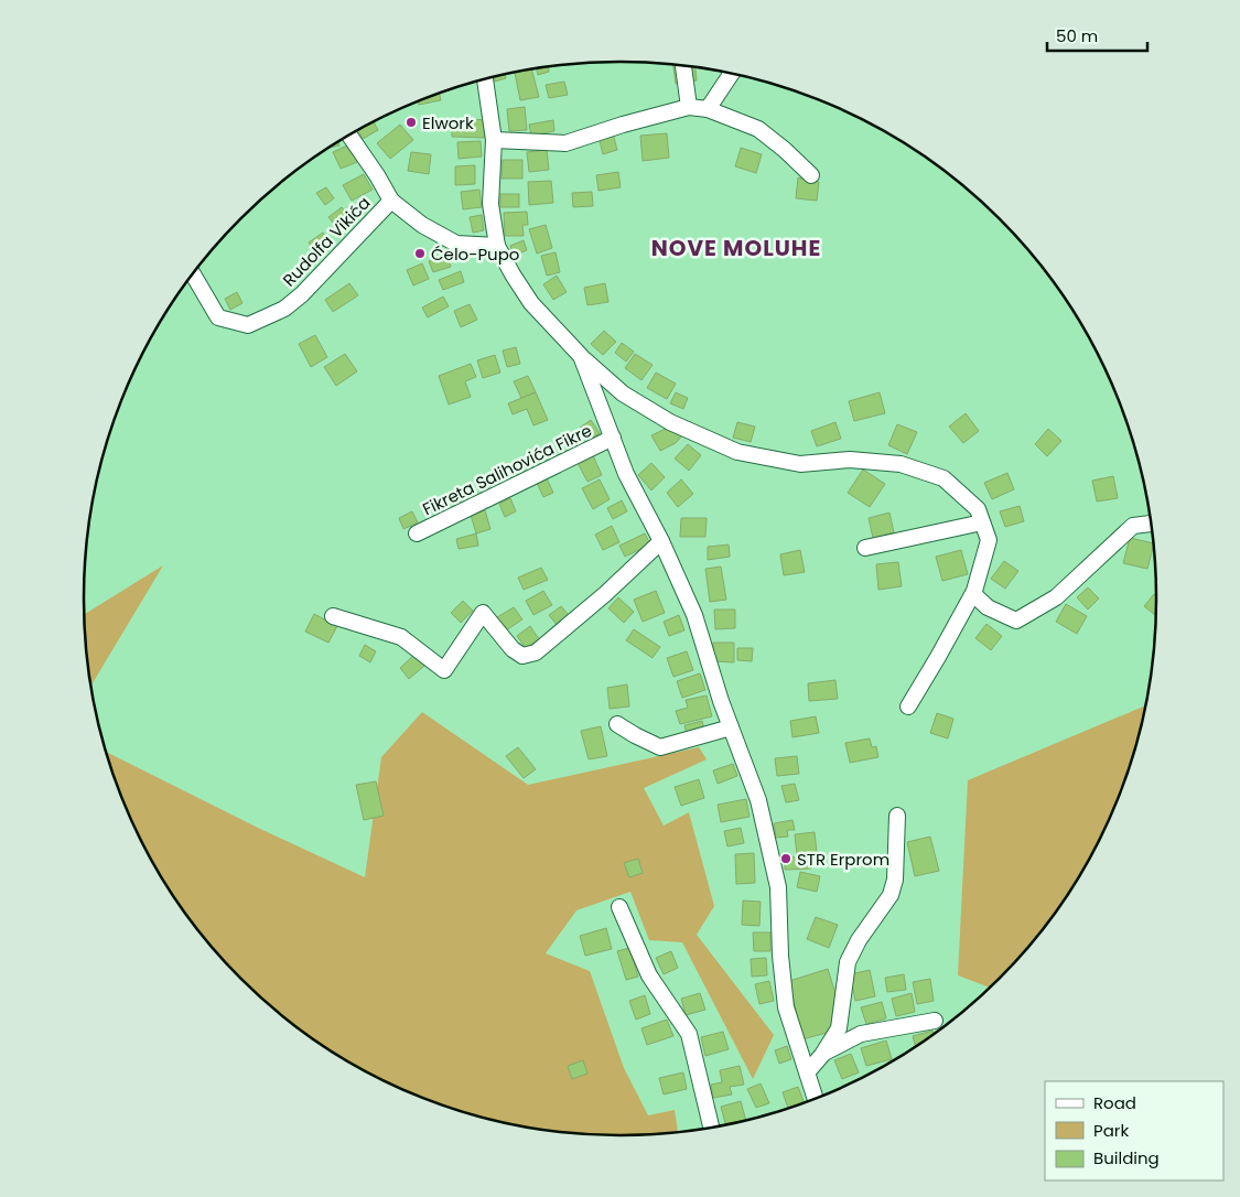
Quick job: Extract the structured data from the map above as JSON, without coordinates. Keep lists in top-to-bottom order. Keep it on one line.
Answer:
{"streets":{"street":["Rudolfa Vikića","Fikreta Salihovića Fikre"]},"crossings":[["Rudolfa Vikića","Fikreta Salihovića Fikre"]],"districts":["NOVE MOLUHE"],"places":["Elwork","Ćelo-Pupo","STR Erprom"],"legend":["Road","Park","Building"],"scale_bar":"50 m"}
